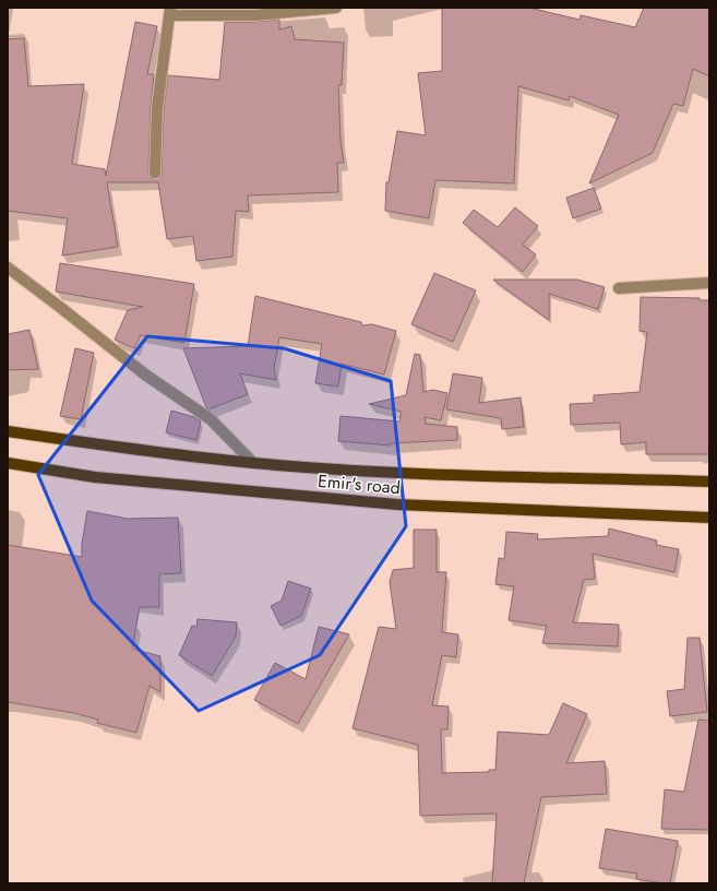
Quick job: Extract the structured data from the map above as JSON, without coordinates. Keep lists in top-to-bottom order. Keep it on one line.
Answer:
{"streets":{"main road":["Emir's road"]}}
